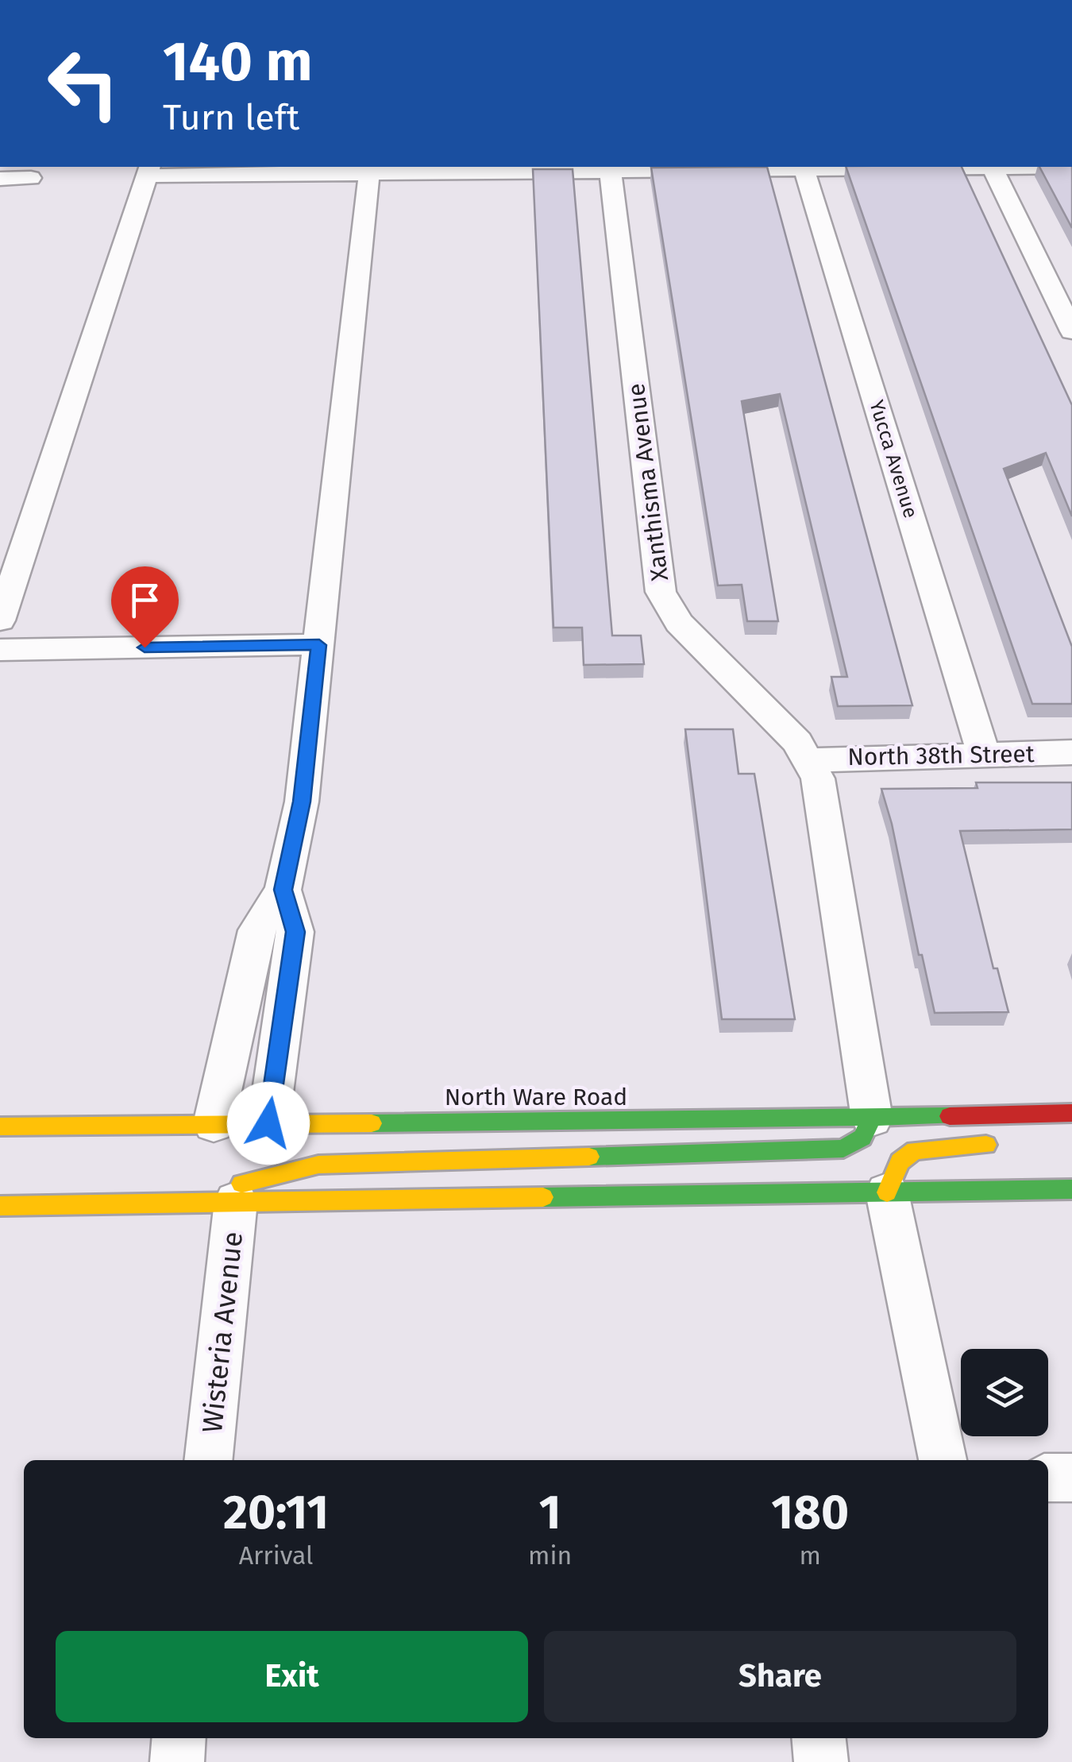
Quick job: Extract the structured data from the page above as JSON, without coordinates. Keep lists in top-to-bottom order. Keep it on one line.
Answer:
{"streets":{"main road":["North Ware Road"],"street":["Yucca Avenue","Xanthisma Avenue","North 38th Street","Wisteria Avenue"]},"crossings":[["Yucca Avenue","North 38th Street"],["Xanthisma Avenue","North 38th Street"],["Xanthisma Avenue","North Ware Road"]],"page":{"turn":["140 m","Turn left"],"eta":["20:11","Arrival","1","min","180","m"],"buttons":["Exit","Share"]}}
